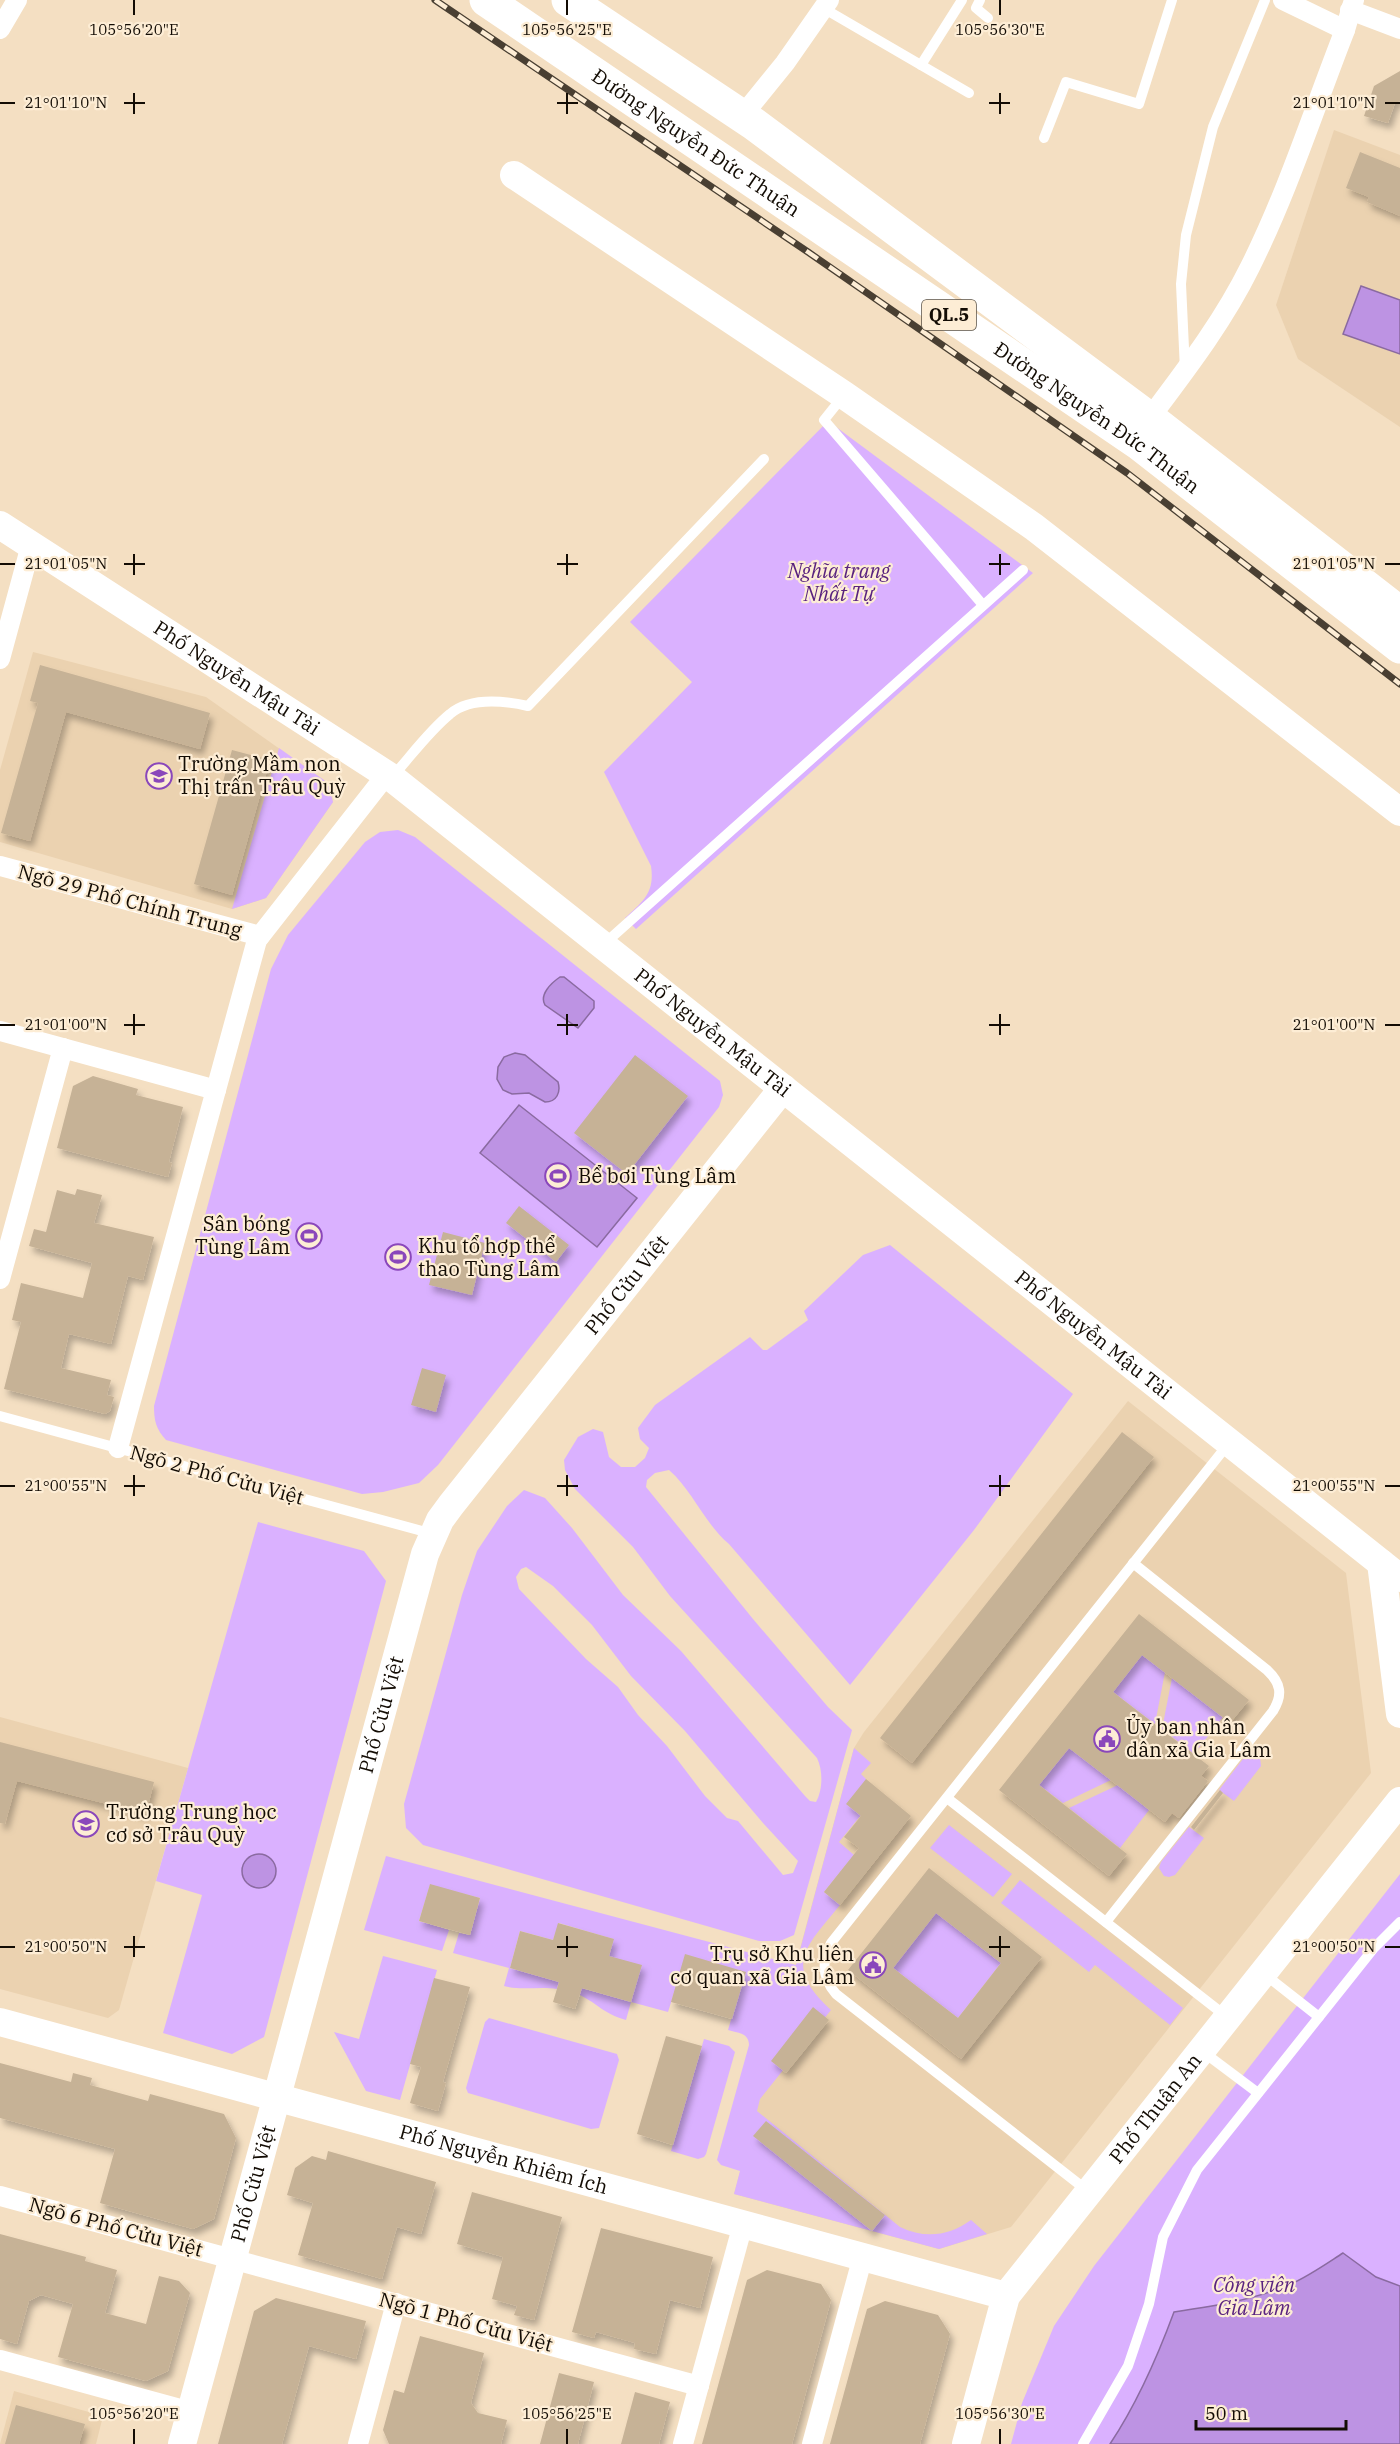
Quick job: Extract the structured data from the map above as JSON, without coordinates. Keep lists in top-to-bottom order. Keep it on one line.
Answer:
{"streets":{"highway":["Đường Nguyễn Đức Thuận","QL.5"],"street":["Phố Nguyễn Mậu Tài","Ngõ 29 Phố Chính Trung","Phố Cửu Việt","Phố Thuận An","Phố Nguyễn Khiêm Ích","Ngõ 6 Phố Cửu Việt","Ngõ 1 Phố Cửu Việt"],"lane":["Ngõ 2 Phố Cửu Việt"]},"crossings":[["Phố Nguyễn Mậu Tài","Phố Cửu Việt"],["Phố Cửu Việt","Ngõ 2 Phố Cửu Việt"],["Phố Cửu Việt","Phố Nguyễn Khiêm Ích"],["Phố Cửu Việt","Ngõ 6 Phố Cửu Việt"],["Phố Cửu Việt","Ngõ 1 Phố Cửu Việt"],["Phố Thuận An","Phố Nguyễn Khiêm Ích"],["Ngõ 6 Phố Cửu Việt","Ngõ 1 Phố Cửu Việt"]],"parks":["Nghĩa trang Nhất Tự","Công viên Gia Lâm"],"places":{"school or university":["Trường Mầm non Thị trấn Trâu Quỳ","Trường Trung học cơ sở Trâu Quỳ"],"sports":["Bể bơi Tùng Lâm","Sân bóng Tùng Lâm","Khu tổ hợp thể thao Tùng Lâm"],"public building":["Ủy ban nhân dân xã Gia Lâm","Trụ sở Khu liên cơ quan xã Gia Lâm"]},"scale_bar":"50 m","coordinates":["105°56'20\"E","105°56'25\"E","105°56'30\"E","21°01'10\"N","21°01'05\"N","21°01'00\"N","21°00'55\"N","21°00'50\"N"]}
